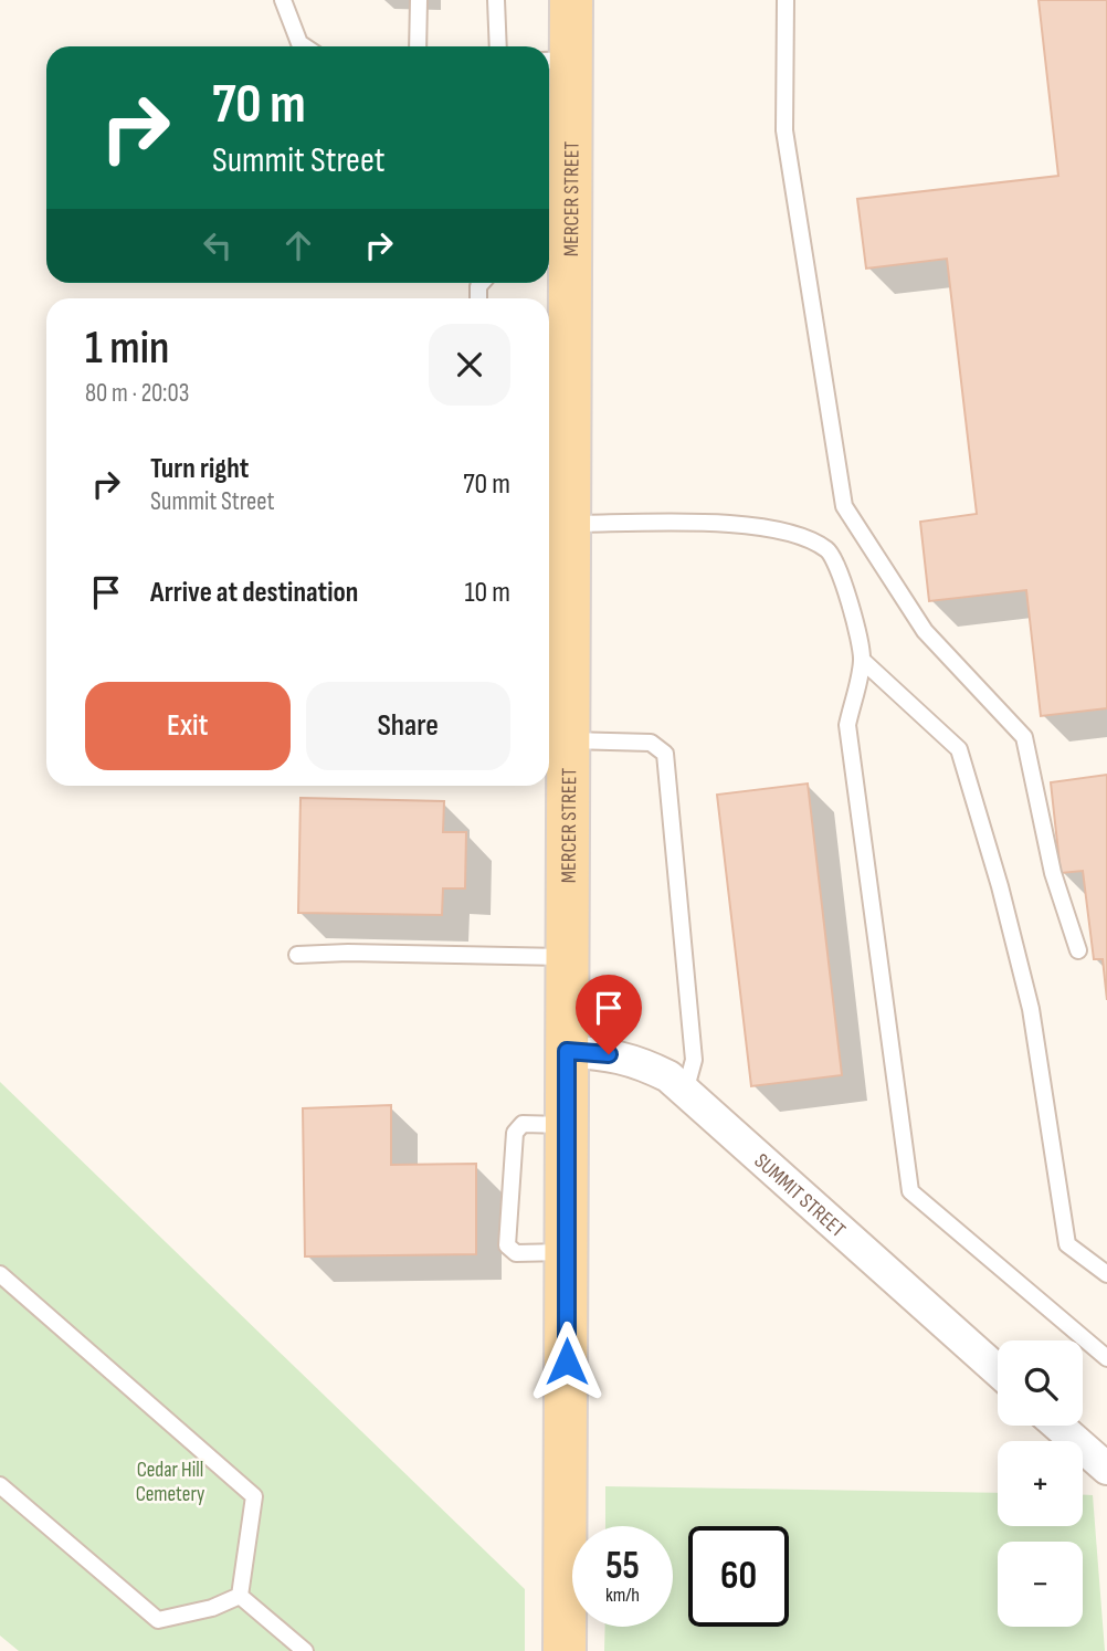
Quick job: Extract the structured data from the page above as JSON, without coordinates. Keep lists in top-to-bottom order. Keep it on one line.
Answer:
{"streets":{"main road":["MERCER STREET"],"street":["SUMMIT STREET"]},"crossings":[["MERCER STREET","SUMMIT STREET"]],"parks":["Cedar Hill Cemetery"],"page":{"turn":["70 m","Summit Street"],"heading":["1 min","80 m · 20:03"],"list":[{"name":"Turn right","note":"Summit Street","value":"70 m"},{"name":"Arrive at destination","value":"10 m"}],"buttons":["Exit","Share"],"map_buttons":["+","−"],"speed":"55 km/h","limit":"60"}}
